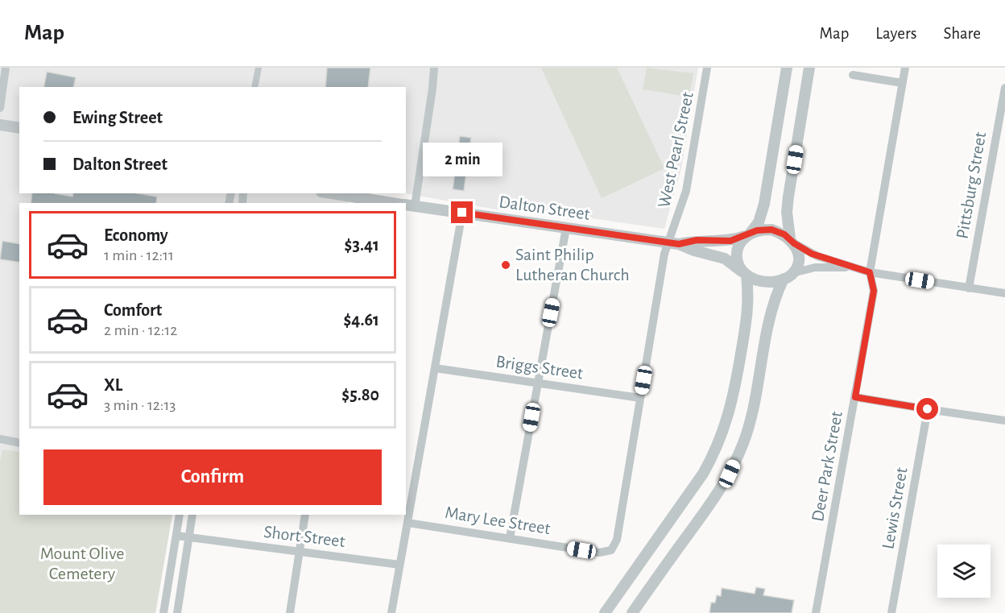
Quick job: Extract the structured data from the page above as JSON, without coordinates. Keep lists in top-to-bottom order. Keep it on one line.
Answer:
{"streets":{"street":["West Pearl Street","Pittsburg Street","Dalton Street","Briggs Street","Deer Park Street","Lewis Street","Mary Lee Street","Short Street"]},"crossings":[["West Pearl Street","Dalton Street"],["West Pearl Street","Briggs Street"],["West Pearl Street","Mary Lee Street"]],"parks":["Mount Olive Cemetery"],"places":["Saint Philip Lutheran Church"],"page":{"header":"Map","nav":["Map","Layers","Share"],"banner":["Ewing Street","Dalton Street"],"bubble":"2 min","list":[{"name":"Economy","note":"1 min · 12:11","value":"$3.41"},{"name":"Comfort","note":"2 min · 12:12","value":"$4.61"},{"name":"XL","note":"3 min · 12:13","value":"$5.80"}],"buttons":"Confirm"}}
